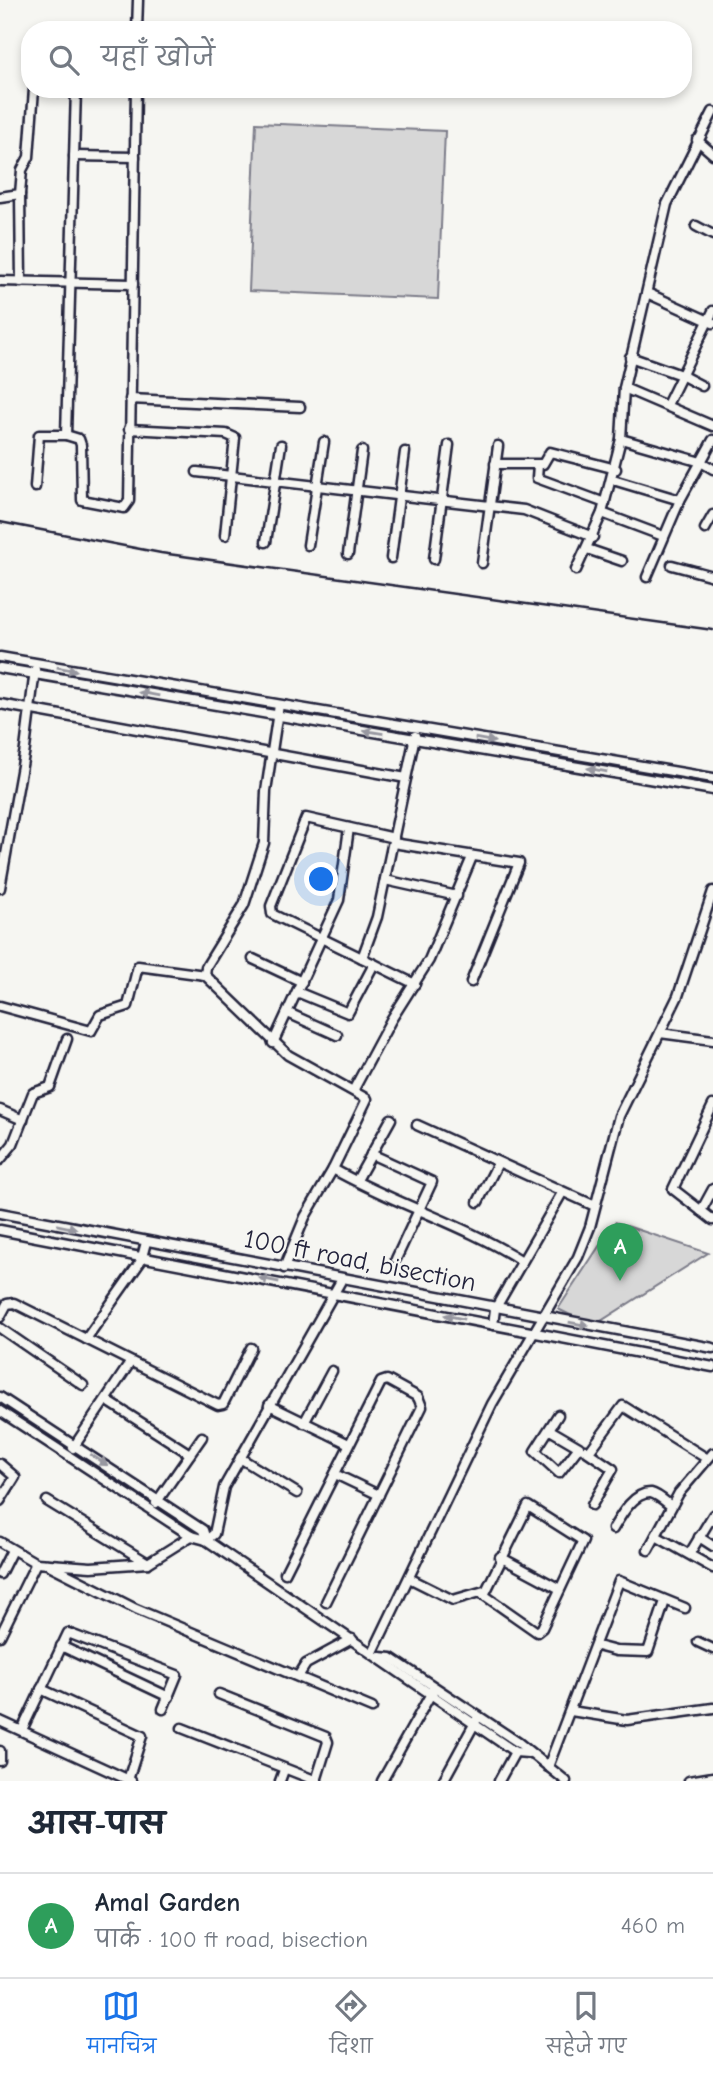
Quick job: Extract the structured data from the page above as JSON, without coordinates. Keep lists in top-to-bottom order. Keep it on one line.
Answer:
{"streets":{"street":["100 ft road, bisection"]},"page":{"search":"यहाँ खोजें","pins":"A","heading":"आस-पास","list":[{"mark":"A","name":"Amal Garden","note":"पार्क · 100 ft road, bisection","value":"460 m"}],"nav":["मानचित्र","दिशा","सहेजे गए"]}}
